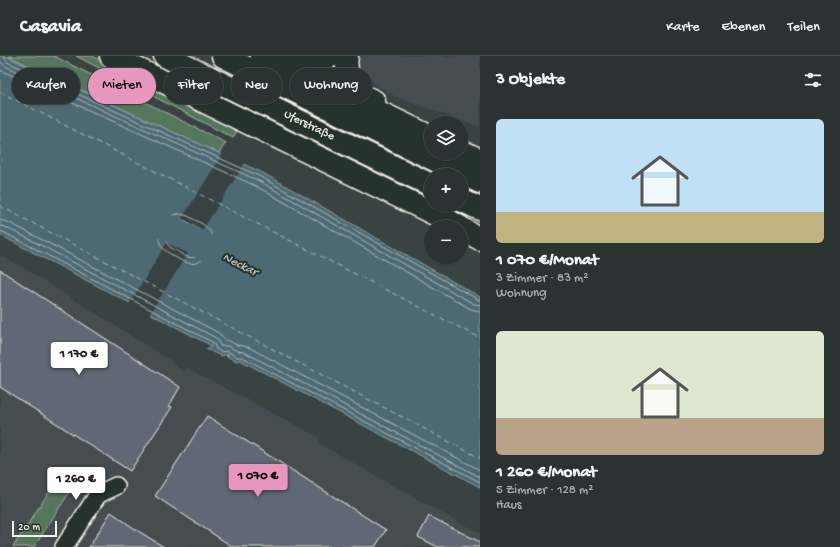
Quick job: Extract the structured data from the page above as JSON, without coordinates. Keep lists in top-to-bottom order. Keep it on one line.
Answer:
{"streets":{"highway":["Uferstraße"]},"water":["Neckar"],"scale_bar":"20 m","page":{"header":"Casavia","nav":["Karte","Ebenen","Teilen"],"heading":"3 Objekte","chip":["Kaufen","Mieten","Filter","Neu","Wohnung"],"list":[{"name":"1 070 €/Monat","note":"3 Zimmer · 83 m² · Wohnung"},{"name":"1 260 €/Monat","note":"5 Zimmer · 128 m² · Haus"}],"map_buttons":["+","−"],"price":["1 170 €","1 070 €","1 260 €"],"scale":"20 m"}}
